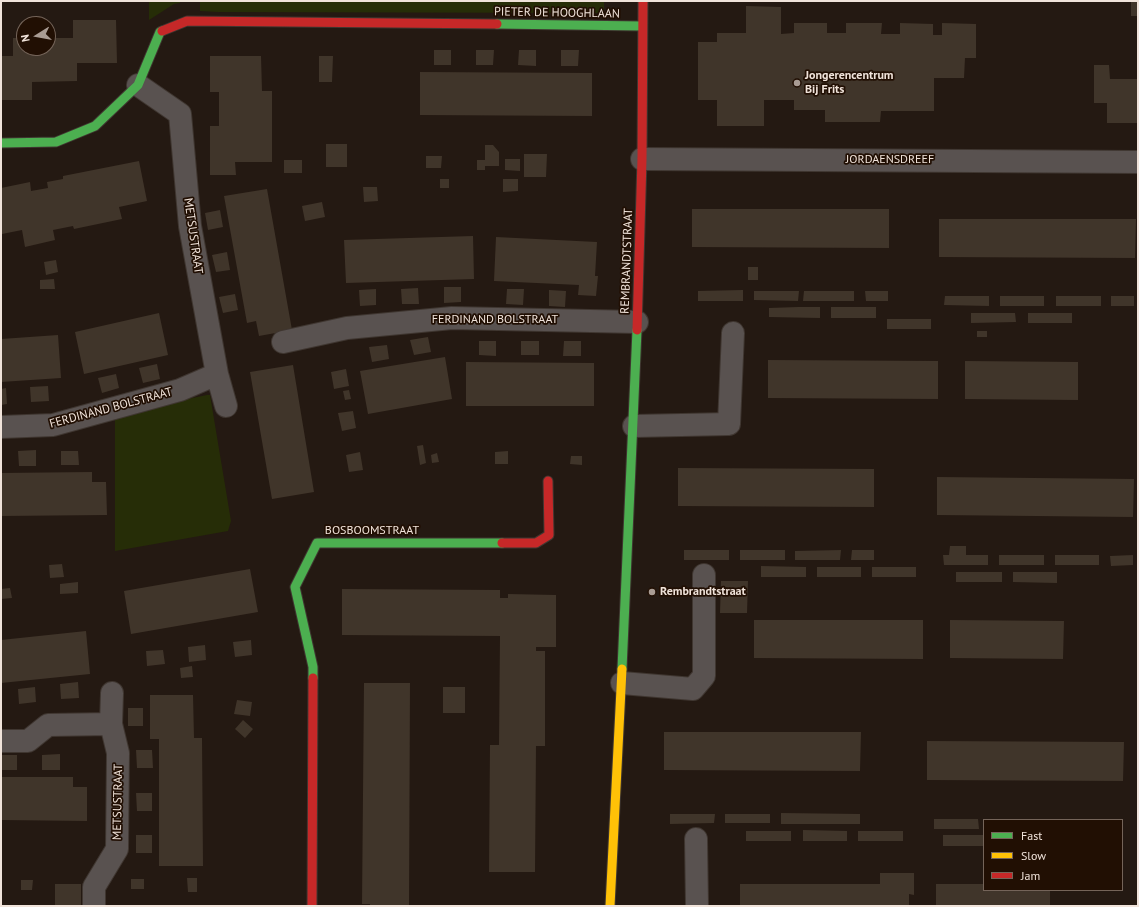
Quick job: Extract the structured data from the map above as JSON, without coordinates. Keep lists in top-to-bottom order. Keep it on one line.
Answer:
{"streets":{"street":["PIETER DE HOOGHLAAN","JORDAENSDREEF","METSUSTRAAT","REMBRANDTSTRAAT","FERDINAND BOLSTRAAT","BOSBOOMSTRAAT"]},"crossings":[["PIETER DE HOOGHLAAN","METSUSTRAAT"],["PIETER DE HOOGHLAAN","REMBRANDTSTRAAT"],["JORDAENSDREEF","REMBRANDTSTRAAT"],["METSUSTRAAT","FERDINAND BOLSTRAAT"],["REMBRANDTSTRAAT","FERDINAND BOLSTRAAT"]],"places":["Jongerencentrum Bij Frits","Rembrandtstraat"],"legend":["Fast","Slow","Jam"],"north":"left"}
